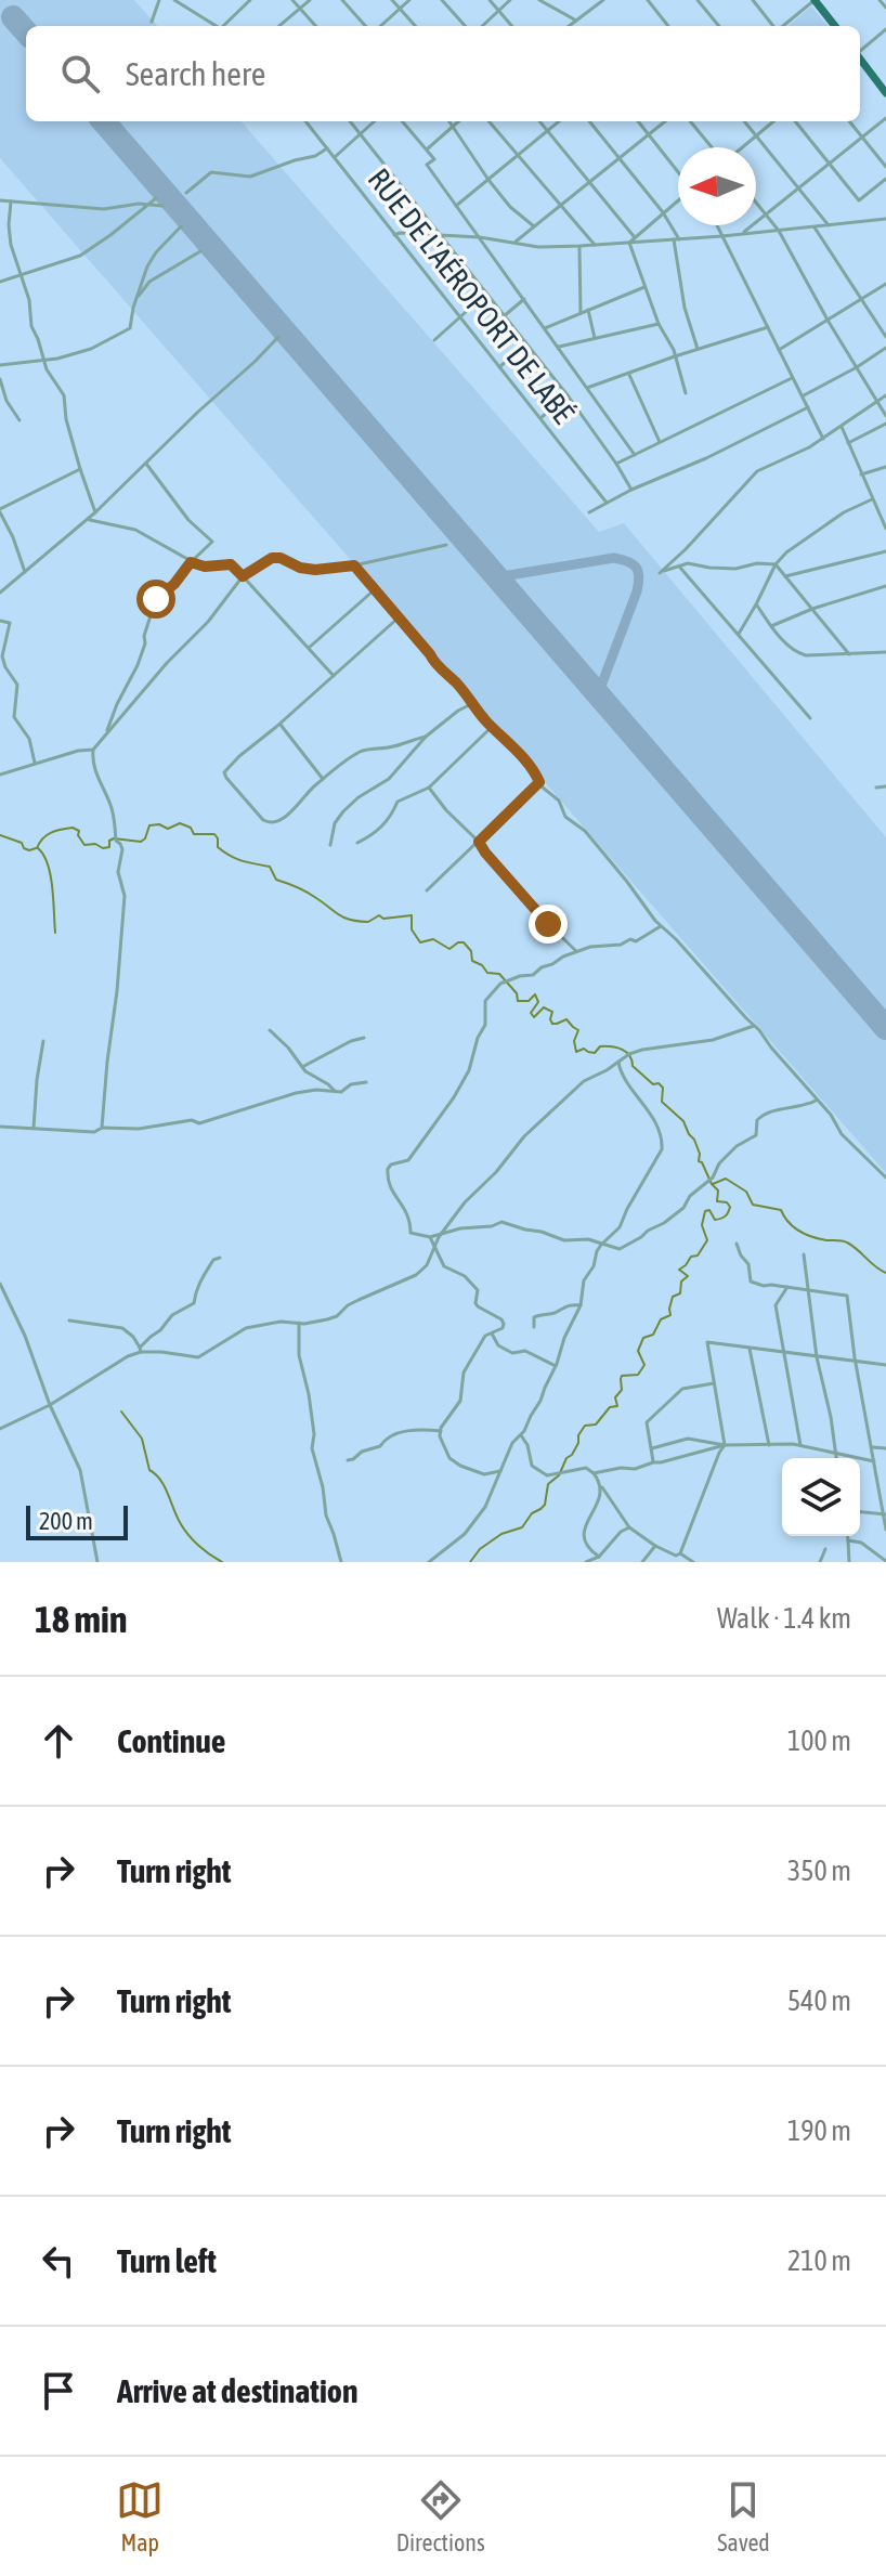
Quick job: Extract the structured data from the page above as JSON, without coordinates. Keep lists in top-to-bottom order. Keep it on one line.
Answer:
{"streets":{"street":["RUE DE L'AÉROPORT DE LABÉ"]},"scale_bar":"200 m","north":"left","page":{"search":"Search here","scale":"200 m","heading":["18 min","Walk · 1.4 km"],"list":[["Continue","100 m"],["Turn right","350 m"],["Turn right","540 m"],["Turn right","190 m"],["Turn left","210 m"],"Arrive at destination"],"nav":["Map","Directions","Saved"]}}
